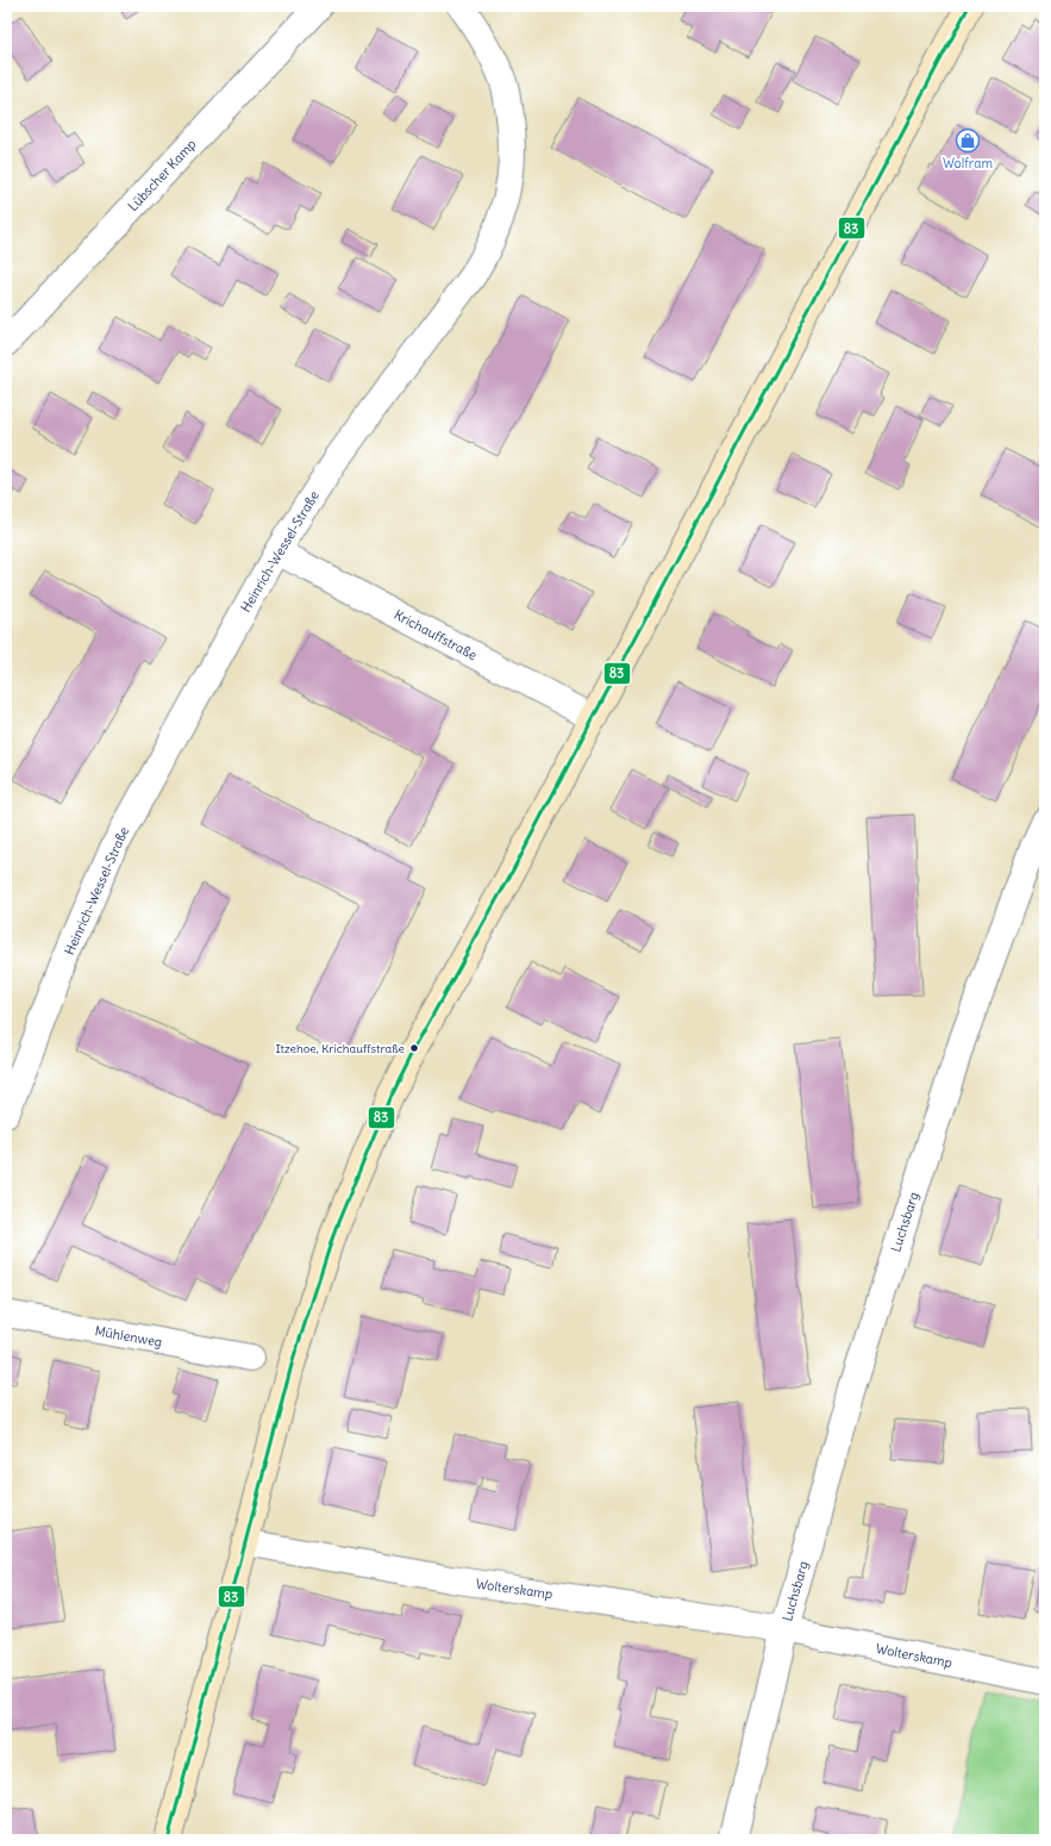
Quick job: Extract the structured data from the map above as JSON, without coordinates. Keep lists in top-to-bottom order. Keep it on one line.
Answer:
{"streets":{"street":["Lübscher Kamp","Heinrich-Wessel-Straße","Krichauffstraße","Luchsbarg","Mühlenweg","Wolterskamp"]},"crossings":[["Heinrich-Wessel-Straße","Krichauffstraße"],["Luchsbarg","Wolterskamp"]],"places":{"shop":["Wolfram"],"other":["Itzehoe, Krichauffstraße"]},"lines":["transit line 83"]}
